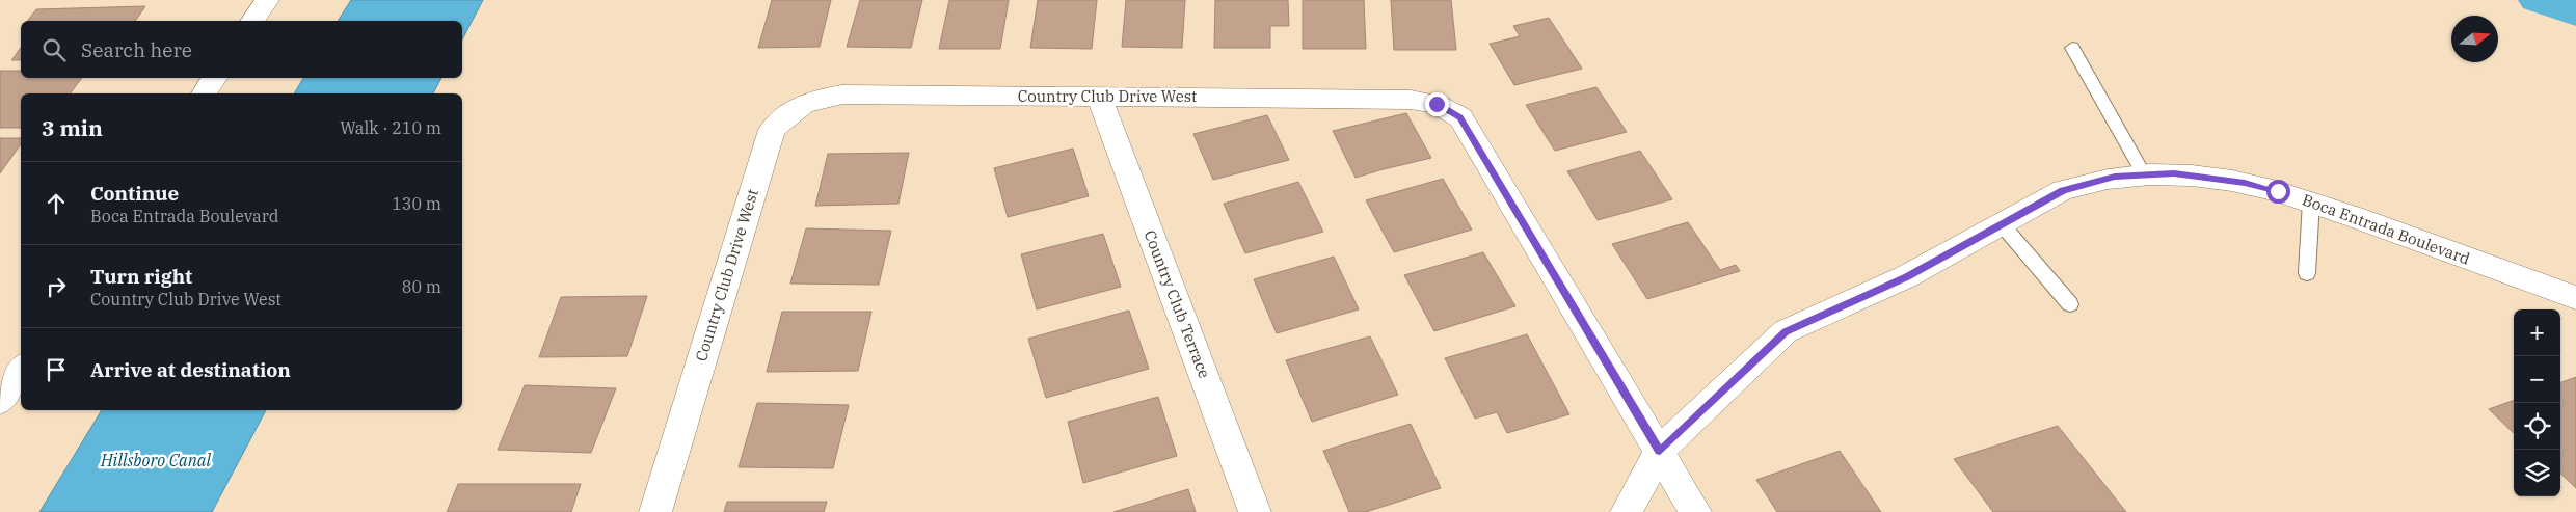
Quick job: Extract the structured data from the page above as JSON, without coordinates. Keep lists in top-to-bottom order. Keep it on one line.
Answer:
{"streets":{"street":["Country Club Drive West","Boca Entrada Boulevard","Country Club Terrace"]},"crossings":[["Country Club Drive West","Boca Entrada Boulevard"],["Country Club Drive West","Country Club Terrace"]],"water":["Hillsboro Canal"],"north":"right","page":{"search":"Search here","heading":["3 min","Walk · 210 m"],"list":[["Continue","Boca Entrada Boulevard","130 m"],["Turn right","Country Club Drive West","80 m"],"Arrive at destination"],"map_buttons":["+","−"]}}
